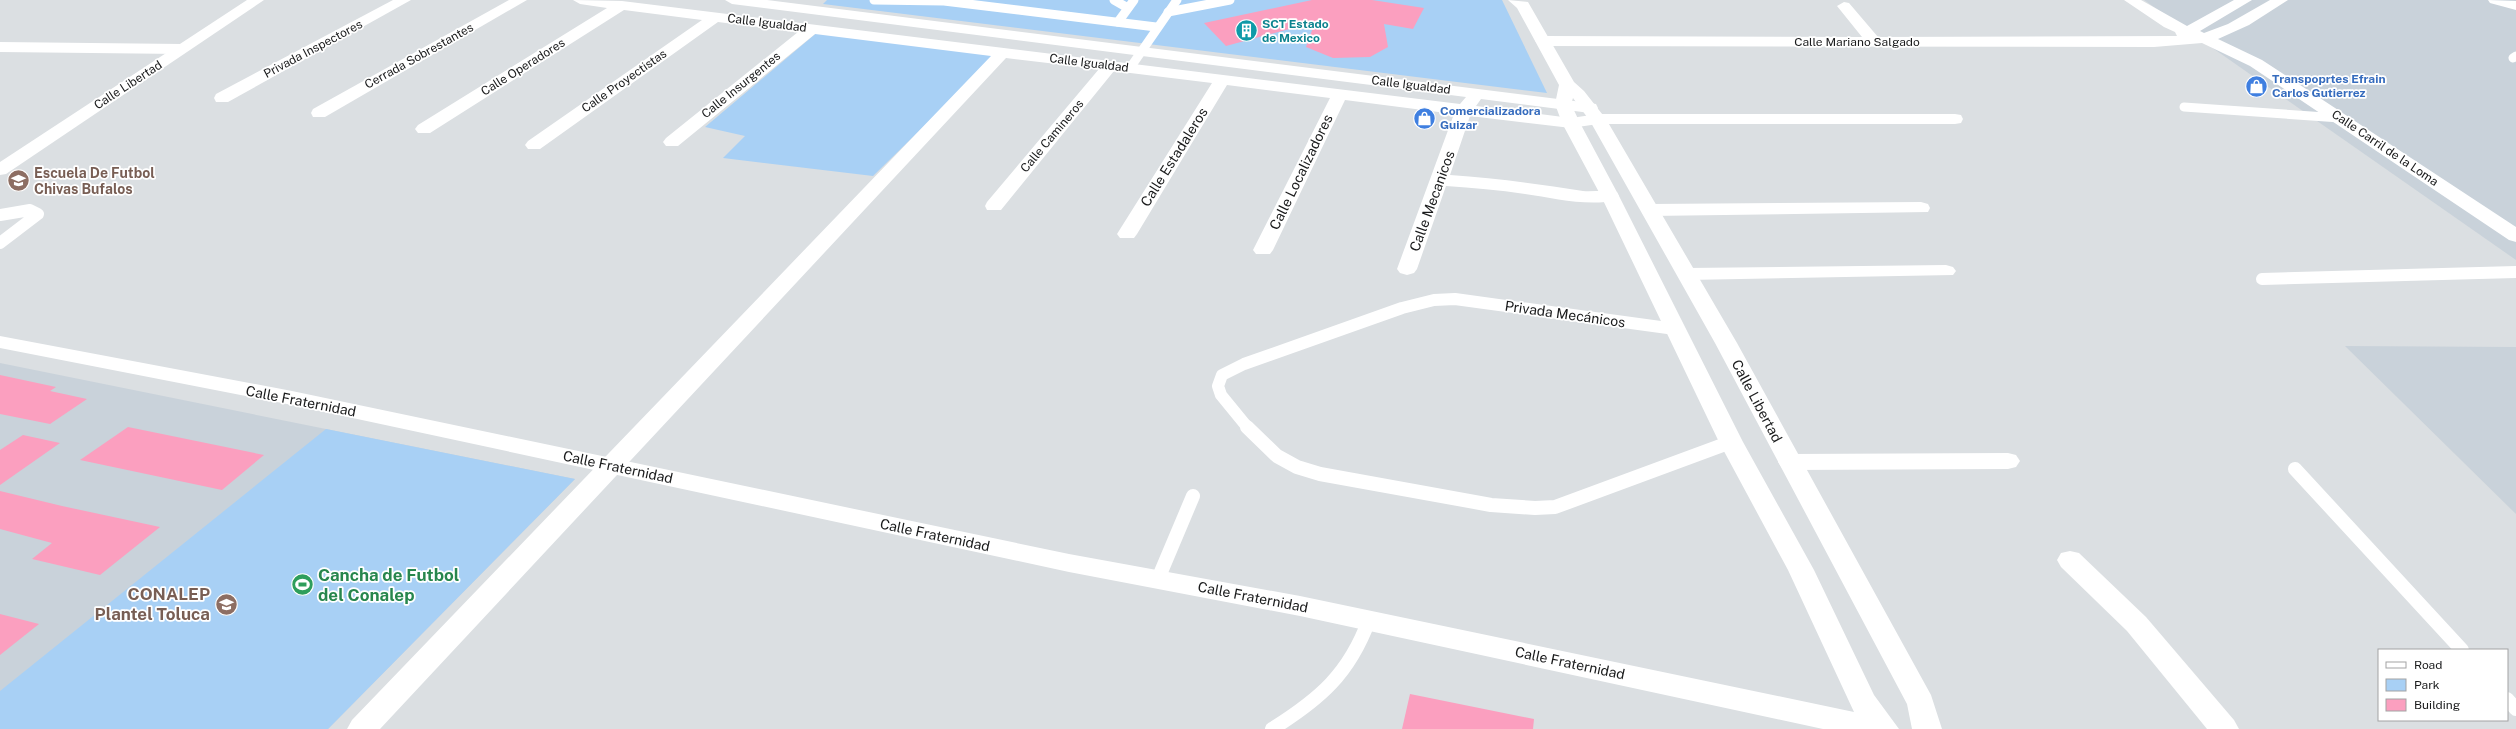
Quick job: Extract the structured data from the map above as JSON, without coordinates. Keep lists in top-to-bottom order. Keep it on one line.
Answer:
{"streets":{"street":["Calle Igualdad","Calle Mariano Salgado","Privada Inspectores","Cerrada Sobrestantes","Calle Operadores","Calle Proyectistas","Calle Libertad","Calle Insurgentes","Calle Camineros","Calle Carril de la Loma","Calle Estadaleros","Calle Localizadores","Calle Mecanicos","Calle Fraternidad"],"lane":["Privada Mecánicos"]},"crossings":[["Calle Igualdad","Calle Operadores"],["Calle Igualdad","Calle Proyectistas"],["Calle Igualdad","Calle Libertad"],["Calle Igualdad","Calle Insurgentes"],["Calle Igualdad","Calle Camineros"],["Calle Igualdad","Calle Estadaleros"],["Calle Igualdad","Calle Localizadores"],["Calle Igualdad","Calle Mecanicos"],["Calle Mariano Salgado","Calle Libertad"],["Calle Mariano Salgado","Calle Carril de la Loma"],["Calle Libertad","Privada Mecánicos"]],"places":{"building":["SCT Estado de Mexico"],"shop":["Transpoprtes Efrain Carlos Gutierrez","Comercializadora Guizar"],"school or university":["Escuela De Futbol Chivas Bufalos","CONALEP Plantel Toluca"],"sports":["Cancha de Futbol del Conalep"]},"legend":["Road","Park","Building"]}
